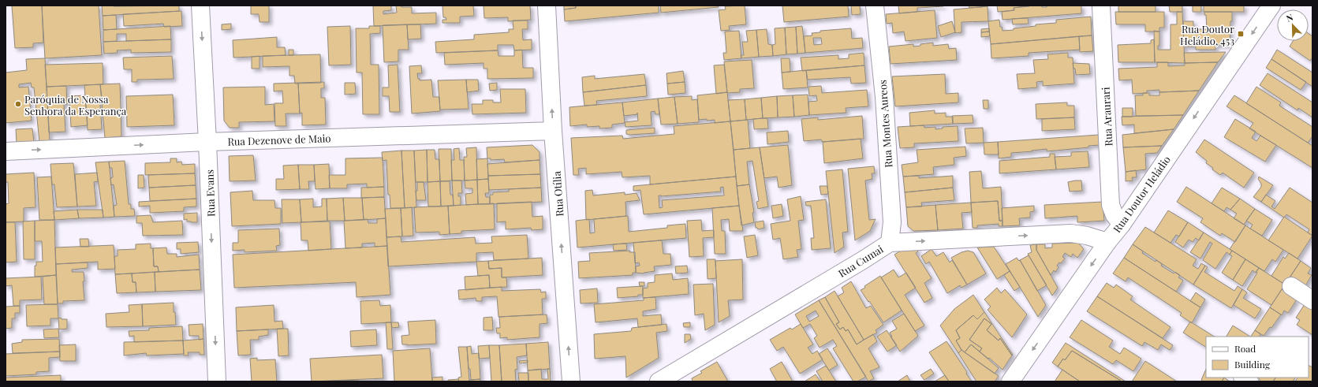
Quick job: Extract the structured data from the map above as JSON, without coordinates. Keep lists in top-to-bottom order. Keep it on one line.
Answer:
{"streets":{"street":["Rua Araurari","Rua Montes Aureos","Rua Dezenove de Maio","Rua Evans","Rua Otília","Rua Doutor Heládio","Rua Cumai"]},"crossings":[["Rua Araurari","Rua Doutor Heládio"],["Rua Montes Aureos","Rua Cumai"],["Rua Dezenove de Maio","Rua Evans"],["Rua Dezenove de Maio","Rua Otília"],["Rua Doutor Heládio","Rua Cumai"]],"one_way":["Rua Dezenove de Maio","Rua Evans","Rua Otília","Rua Doutor Heládio","Rua Cumai"],"places":{"transit":["Rua Doutor Heládio, 453"],"other":["Paróquia de Nossa Senhora da Esperança"]},"legend":["Road","Building"],"north":"top left"}
